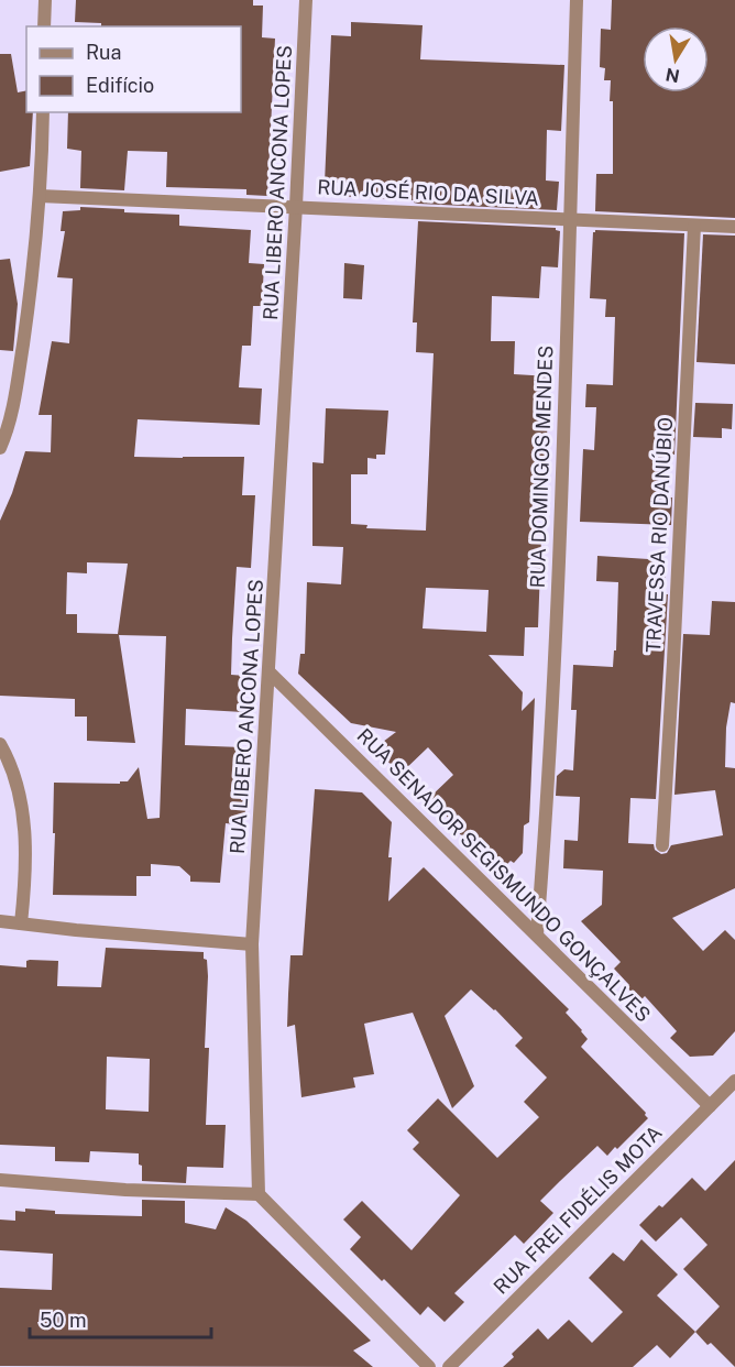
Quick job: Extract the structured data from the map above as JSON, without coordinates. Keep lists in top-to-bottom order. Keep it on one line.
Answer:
{"streets":{"street":["RUA LIBERO ANCONA LOPES","RUA JOSÉ RIO DA SILVA","RUA DOMINGOS MENDES","TRAVESSA RIO DANÚBIO","RUA SENADOR SEGISMUNDO GONÇALVES","RUA FREI FIDÉLIS MOTA"]},"crossings":[["RUA LIBERO ANCONA LOPES","RUA JOSÉ RIO DA SILVA"],["RUA LIBERO ANCONA LOPES","RUA SENADOR SEGISMUNDO GONÇALVES"],["RUA JOSÉ RIO DA SILVA","RUA DOMINGOS MENDES"],["RUA JOSÉ RIO DA SILVA","TRAVESSA RIO DANÚBIO"],["RUA DOMINGOS MENDES","RUA SENADOR SEGISMUNDO GONÇALVES"],["RUA SENADOR SEGISMUNDO GONÇALVES","RUA FREI FIDÉLIS MOTA"]],"legend":["Rua","Edifício"],"scale_bar":"50 m","north":"bottom"}
